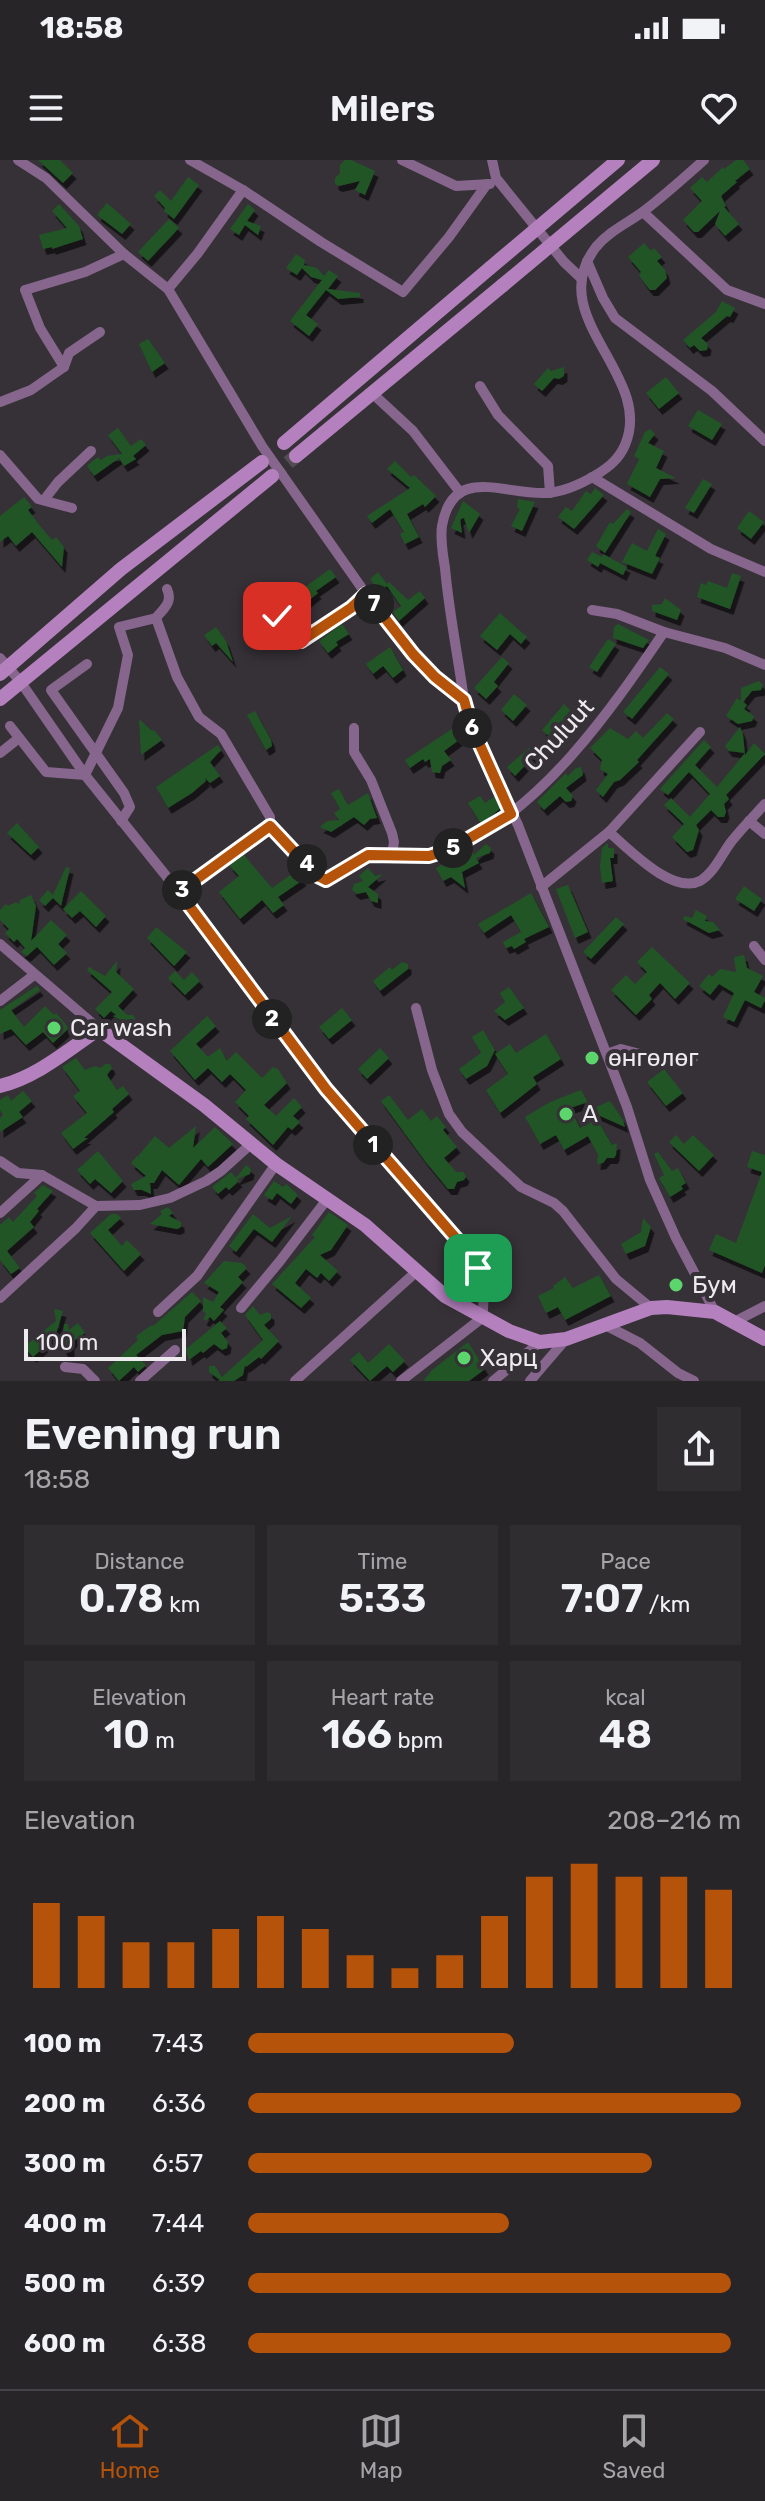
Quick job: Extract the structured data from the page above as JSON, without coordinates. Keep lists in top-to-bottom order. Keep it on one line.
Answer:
{"streets":{"street":["Chuluut"]},"places":["Car wash","өнгөлөг","A","Бум","Харц"],"scale_bar":"100 m","page":{"status":"18:58","header":"Milers","pins":["7","6","5","4","3","2","1"],"scale":"100 m","heading":["Evening run","18:58"],"stats":[["Distance","0.78 km"],["Time","5:33"],["Pace","7:07 /km"],["Elevation","10 m"],["Heart rate","166 bpm"],["kcal","48"]],"chart":["Elevation","208–216 m"],"list":[{"name":"100 m","note":"7:43"},{"name":"200 m","note":"6:36"},{"name":"300 m","note":"6:57"},{"name":"400 m","note":"7:44"},{"name":"500 m","note":"6:39"},{"name":"600 m","note":"6:38"}],"tabs":["Home","Map","Saved"]}}
